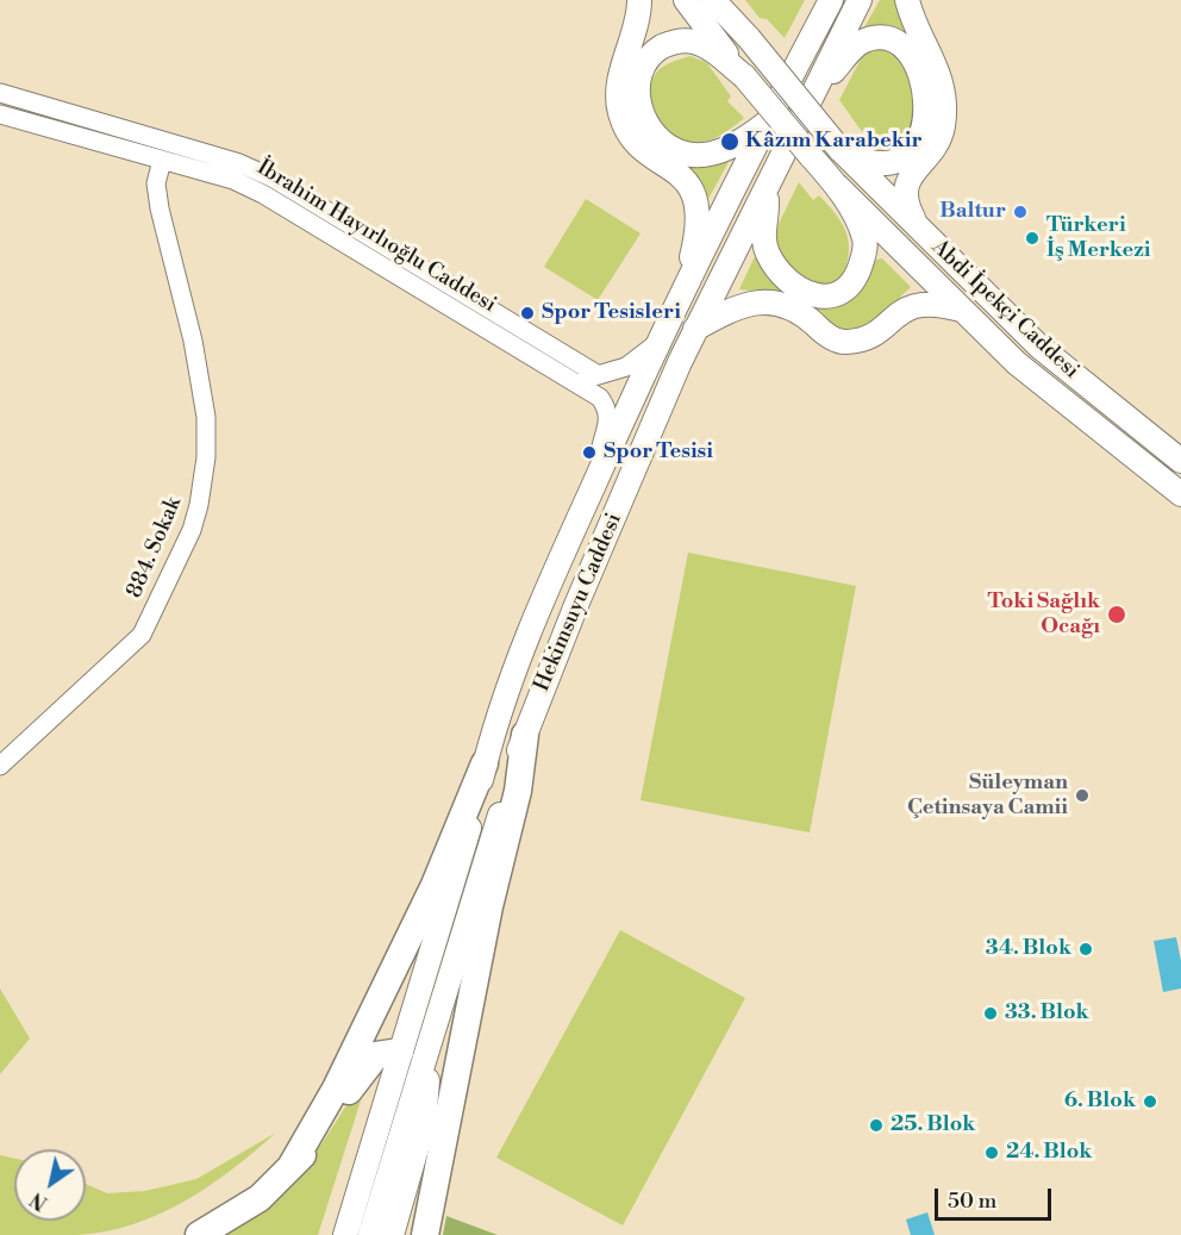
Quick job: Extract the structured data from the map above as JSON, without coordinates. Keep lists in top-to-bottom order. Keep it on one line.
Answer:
{"streets":{"main road":["Abdi İpekçi Caddesi","Hekimsuyu Caddesi"],"street":["İbrahim Hayırlıoğlu Caddesi","884. Sokak"]},"crossings":[["İbrahim Hayırlıoğlu Caddesi","884. Sokak"],["İbrahim Hayırlıoğlu Caddesi","Hekimsuyu Caddesi"]],"places":["Kâzım Karabekir","Baltur","Türkeri İş Merkezi","Spor Tesisleri","Spor Tesisi","Toki Sağlık Ocağı","Süleyman Çetinsaya Camii","34. Blok","33. Blok","6. Blok","25. Blok","24. Blok"],"scale_bar":"50 m","north":"bottom left"}
